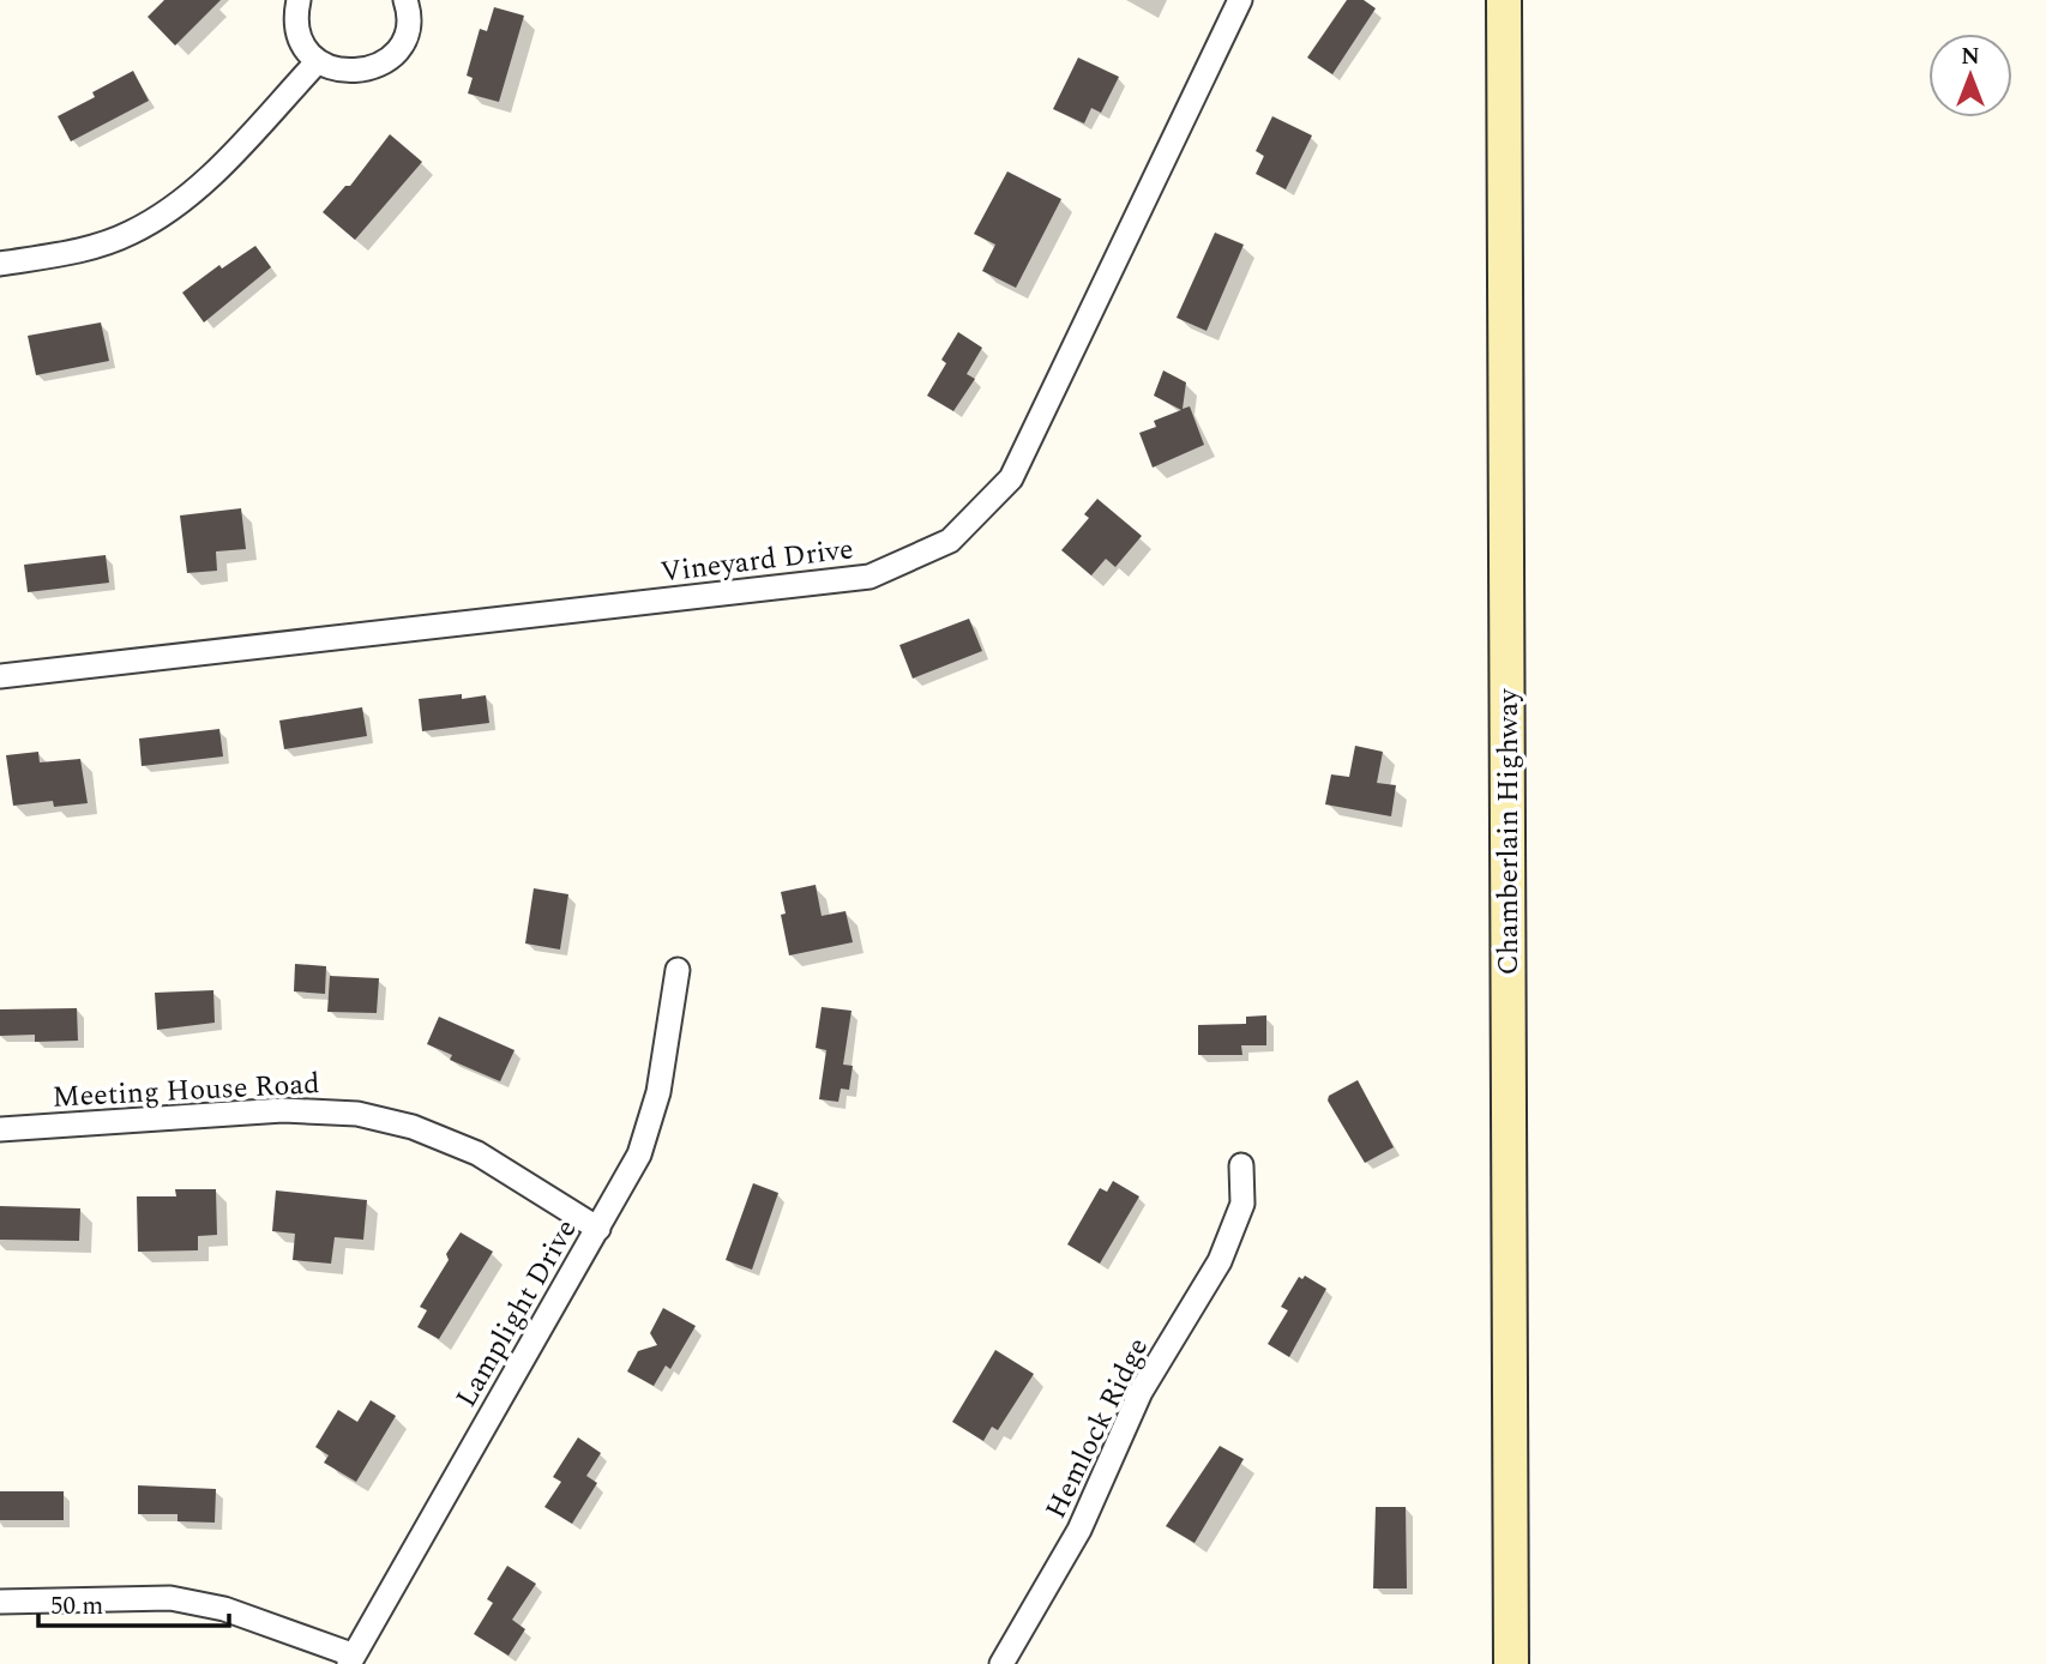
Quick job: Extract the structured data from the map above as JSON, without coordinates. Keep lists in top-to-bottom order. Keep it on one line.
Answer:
{"streets":{"main road":["Chamberlain Highway"],"street":["Vineyard Drive","Meeting House Road","Lamplight Drive","Hemlock Ridge"]},"crossings":[["Meeting House Road","Lamplight Drive"]],"scale_bar":"50 m","north":"top"}
